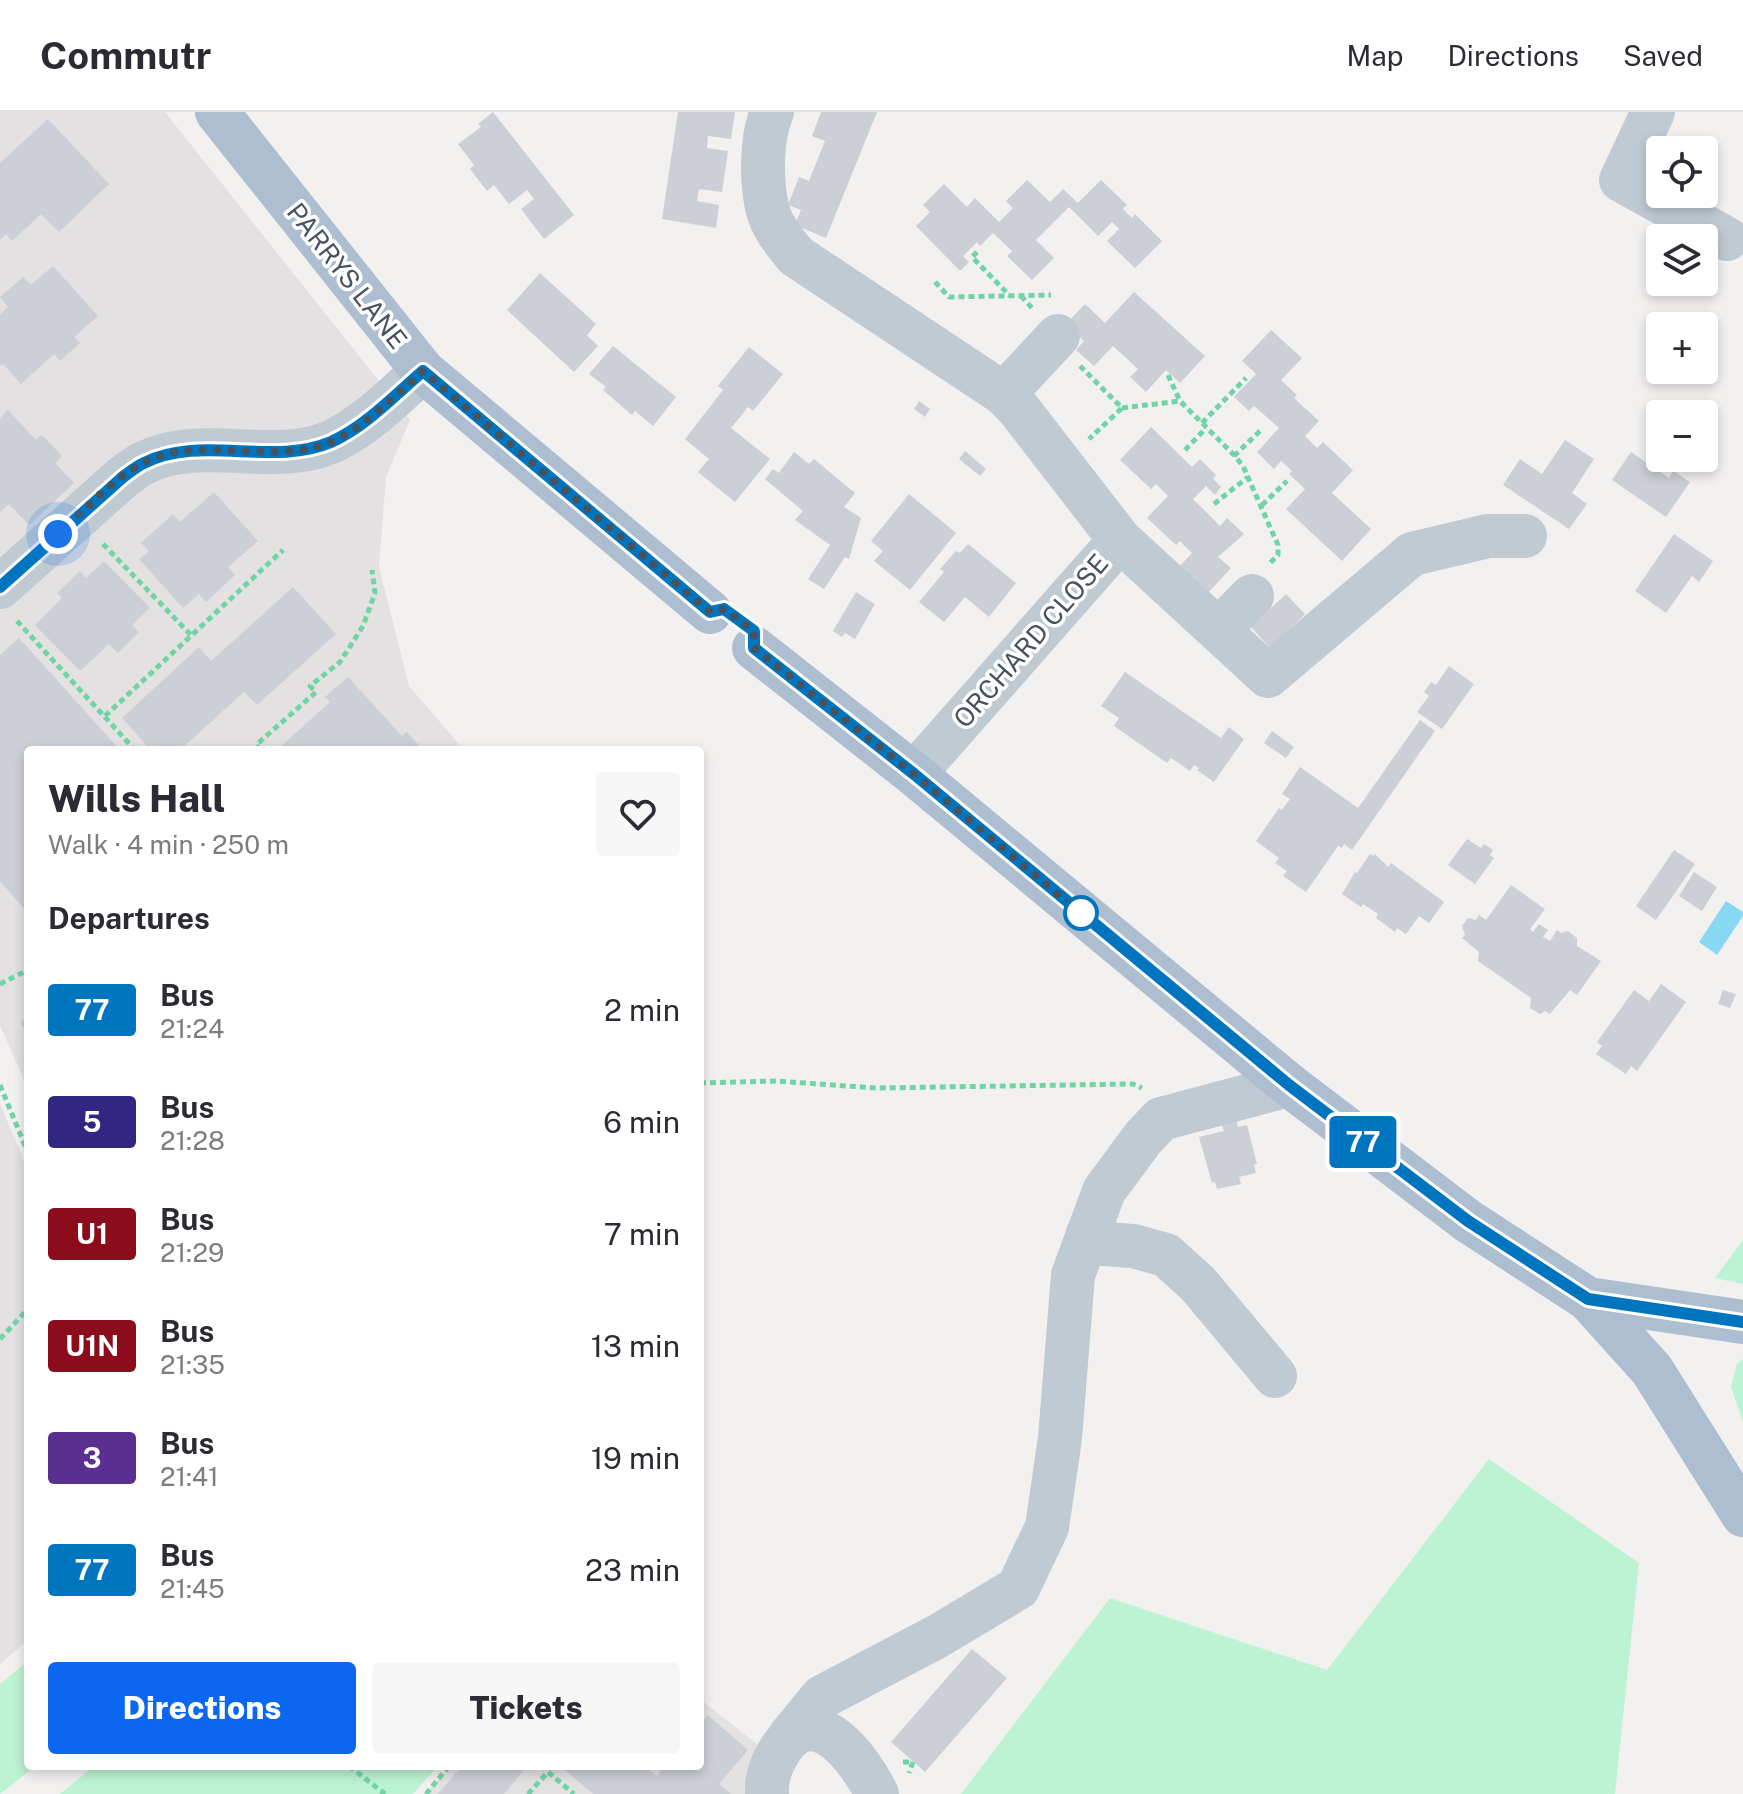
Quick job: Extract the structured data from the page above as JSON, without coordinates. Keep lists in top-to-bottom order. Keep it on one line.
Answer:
{"streets":{"main road":["PARRYS LANE"],"street":["ORCHARD CLOSE"]},"crossings":[["PARRYS LANE","ORCHARD CLOSE"]],"lines":["bus line 77"],"page":{"header":"Commutr","nav":["Map","Directions","Saved"],"on_map":"77","map_buttons":["+","−"],"heading":[["Wills Hall","Walk · 4 min · 250 m"],"Departures"],"list":[{"mark":"77","name":"Bus","note":"21:24","value":"2 min"},{"mark":"5","name":"Bus","note":"21:28","value":"6 min"},{"mark":"U1","name":"Bus","note":"21:29","value":"7 min"},{"mark":"U1N","name":"Bus","note":"21:35","value":"13 min"},{"mark":"3","name":"Bus","note":"21:41","value":"19 min"},{"mark":"77","name":"Bus","note":"21:45","value":"23 min"}],"buttons":["Directions","Tickets"]}}
